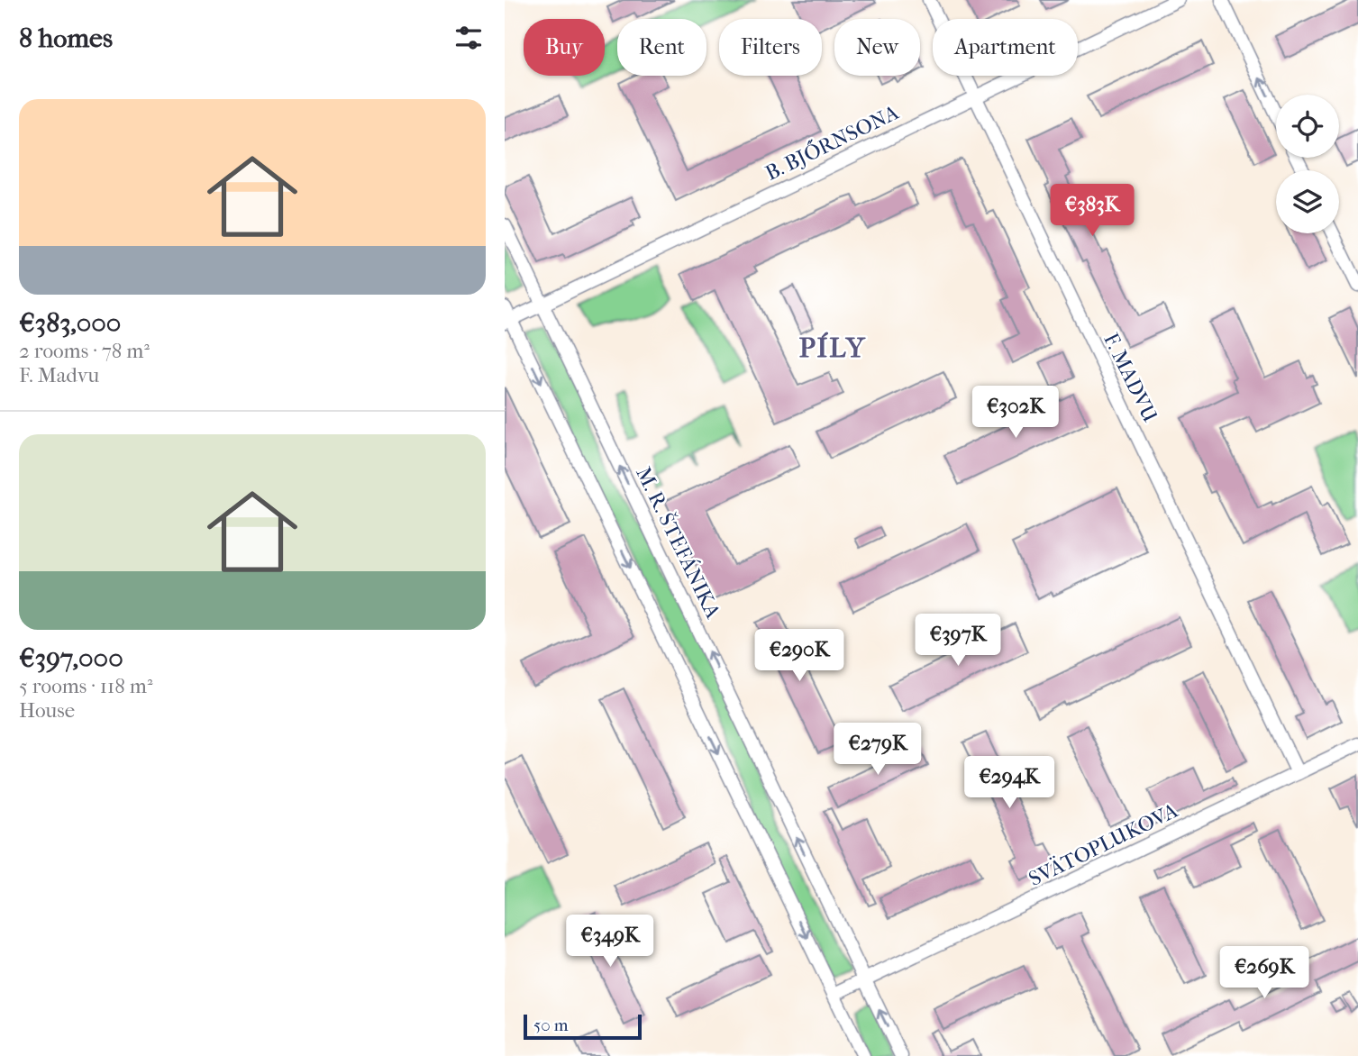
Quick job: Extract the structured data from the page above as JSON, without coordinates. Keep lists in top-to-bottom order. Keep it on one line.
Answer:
{"streets":{"street":["B. BJŐRNSONA","F. MADVU","M. R. ŠTEFÁNIKA","SVÄTOPLUKOVA"]},"crossings":[["B. BJŐRNSONA","F. MADVU"],["B. BJŐRNSONA","M. R. ŠTEFÁNIKA"],["F. MADVU","SVÄTOPLUKOVA"],["M. R. ŠTEFÁNIKA","SVÄTOPLUKOVA"]],"districts":["PÍLY"],"scale_bar":"50 m","page":{"heading":"8 homes","chip":["Buy","Rent","Filters","New","Apartment"],"list":[{"name":"€383,000","note":"2 rooms · 78 m² · F. Madvu"},{"name":"€397,000","note":"5 rooms · 118 m² · House"}],"price":["€383K","€302K","€397K","€290K","€279K","€294K","€349K","€269K"],"scale":"50 m"}}
